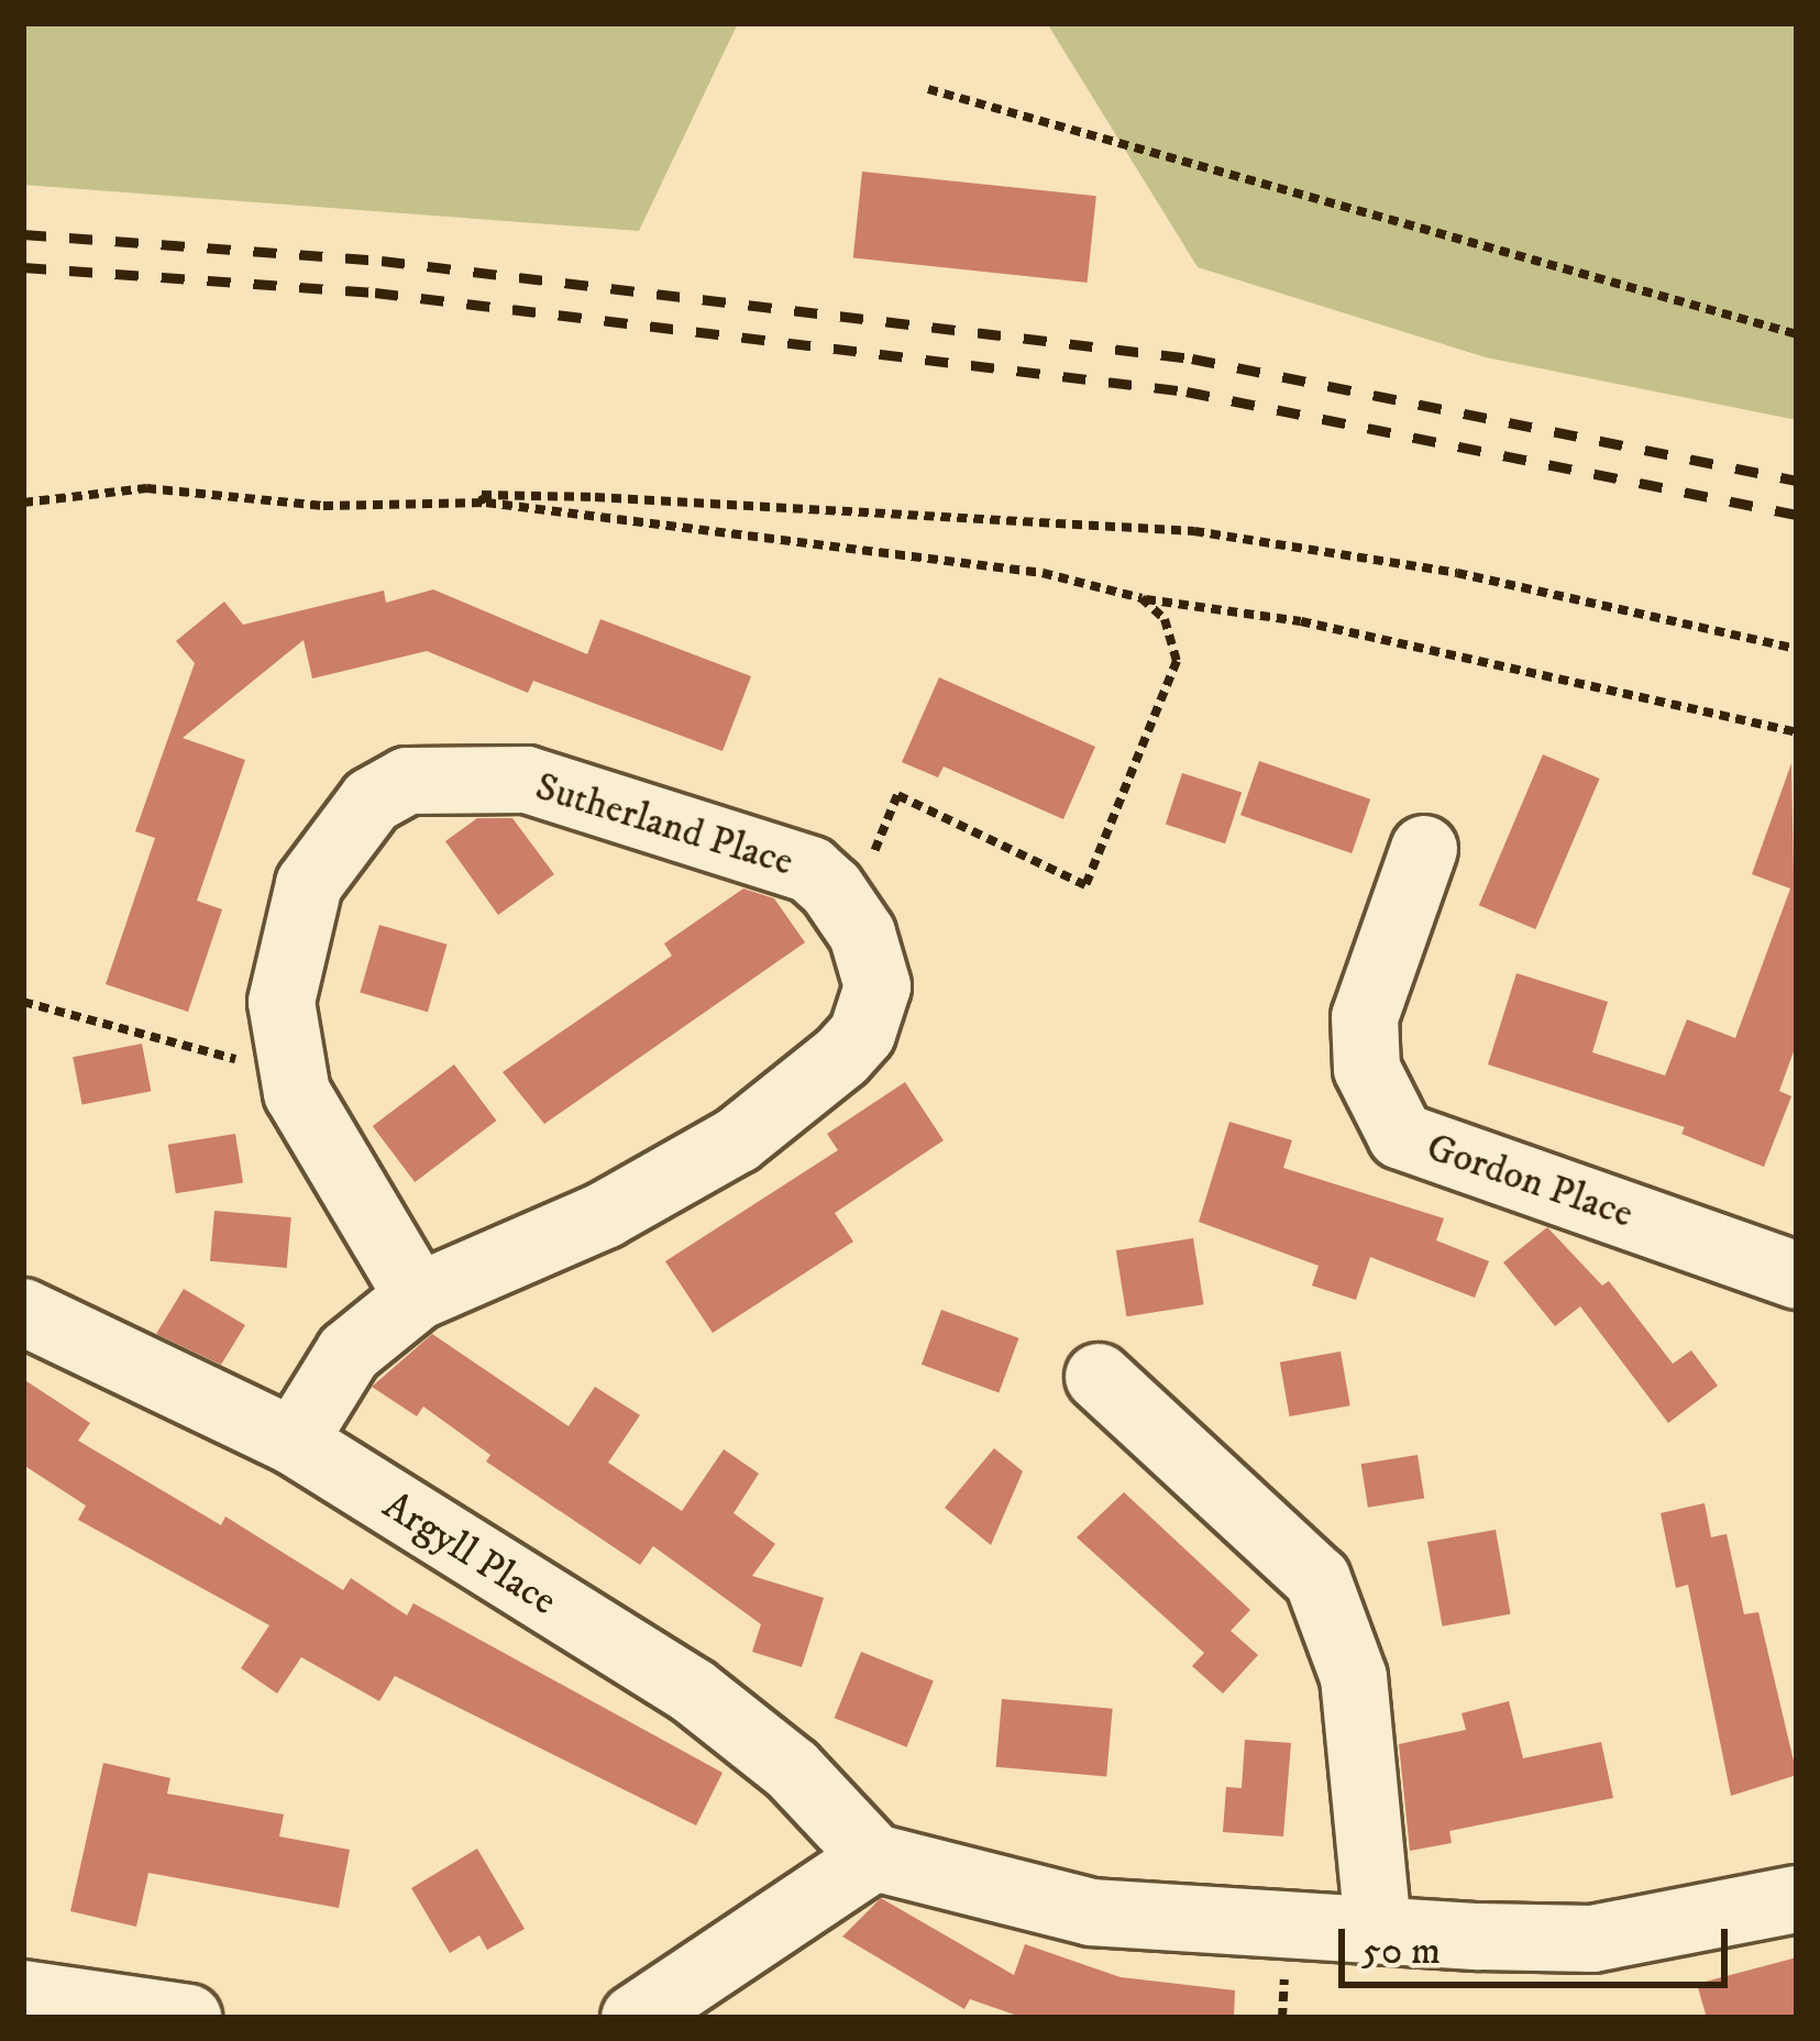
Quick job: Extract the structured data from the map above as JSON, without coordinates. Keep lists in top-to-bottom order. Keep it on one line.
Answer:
{"streets":{"street":["Sutherland Place","Gordon Place","Argyll Place"]},"crossings":[["Sutherland Place","Argyll Place"]],"scale_bar":"50 m"}
